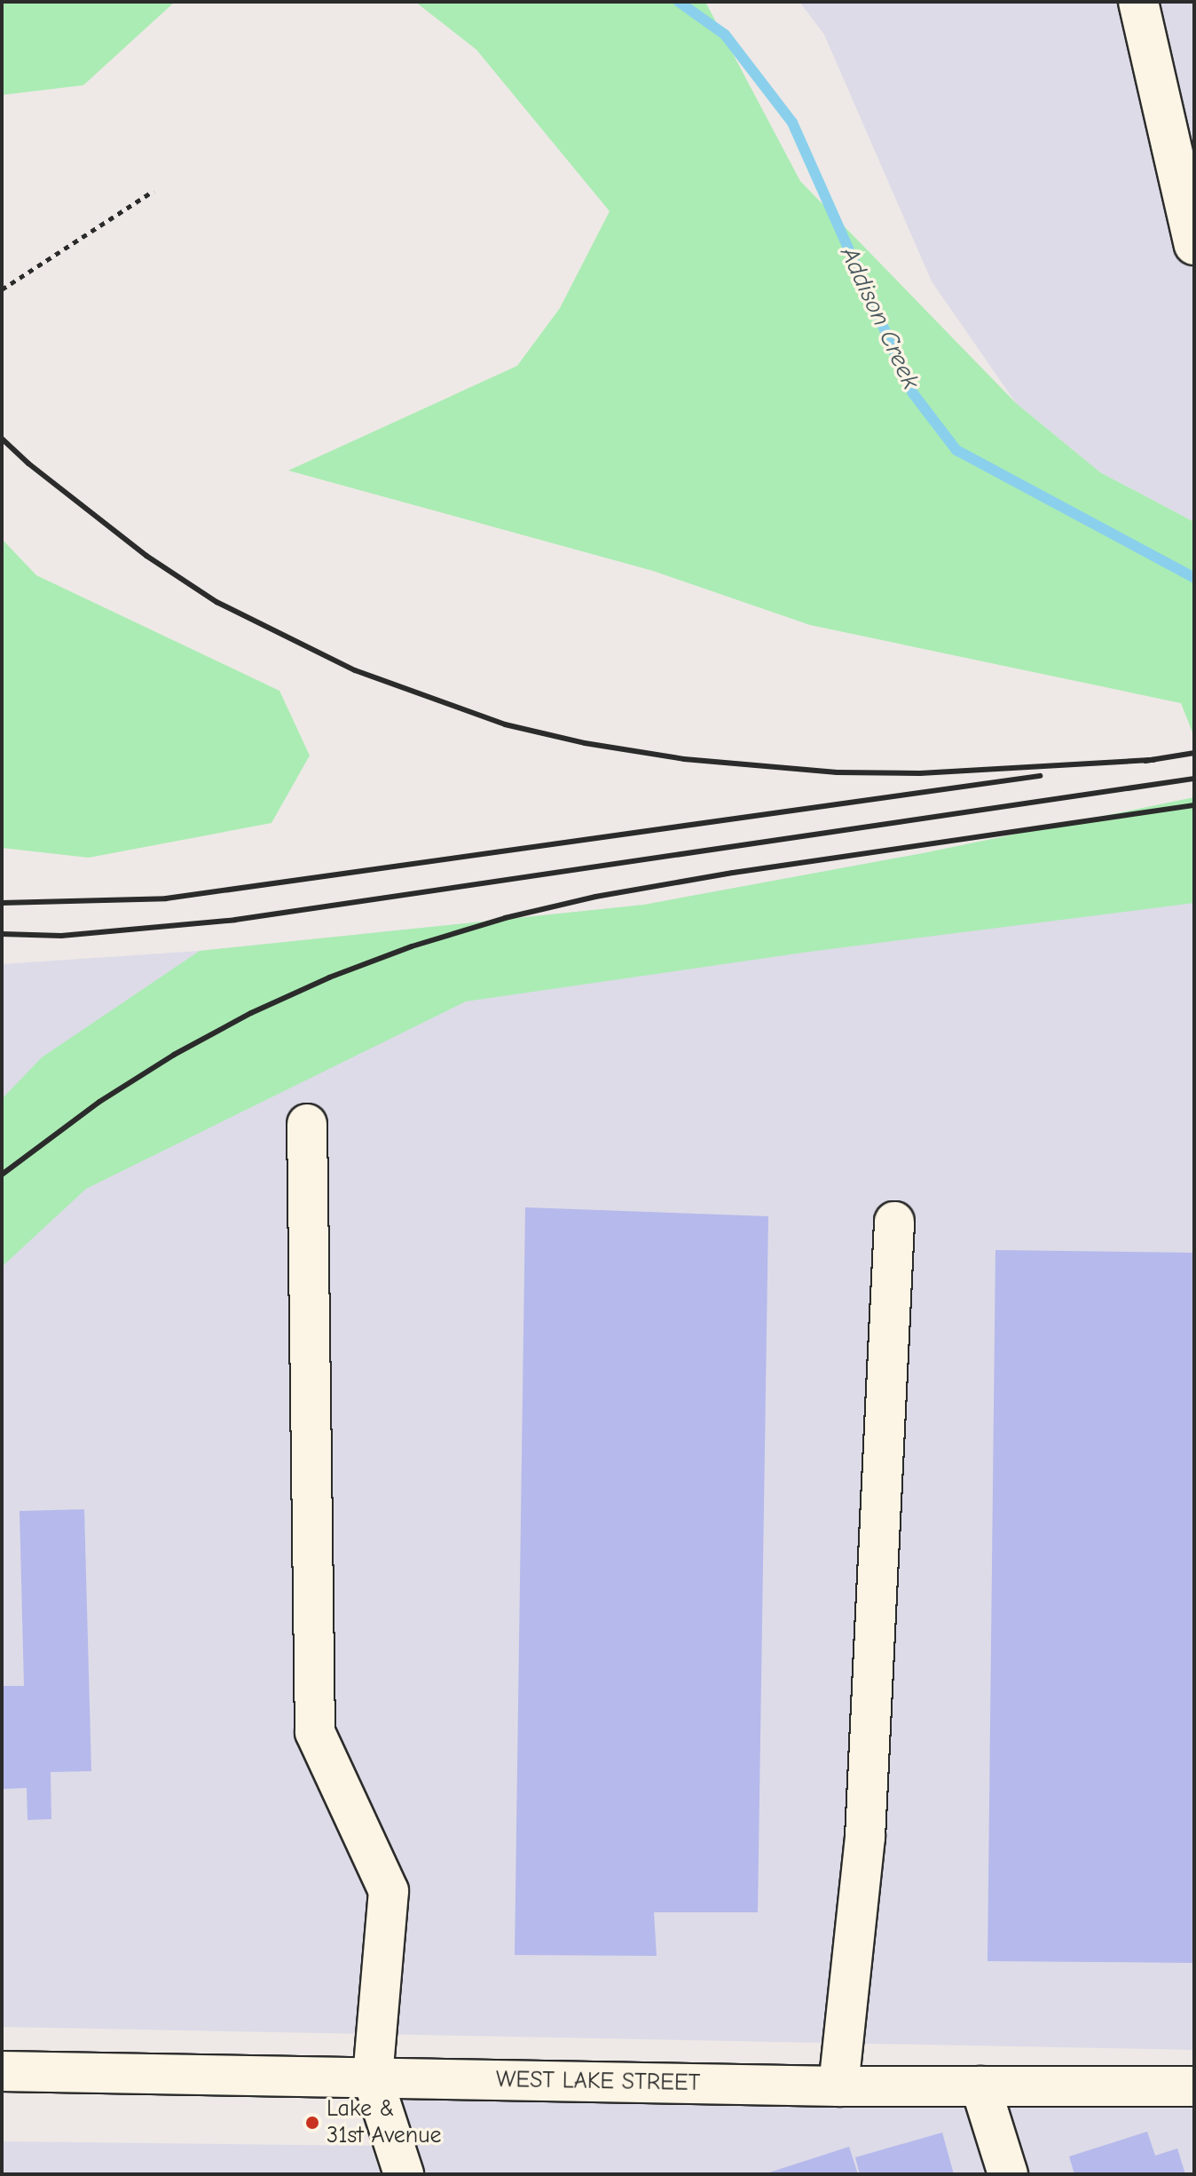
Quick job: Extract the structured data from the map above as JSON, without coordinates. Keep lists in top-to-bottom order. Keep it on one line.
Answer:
{"streets":{"main road":["WEST LAKE STREET"]},"water":["Addison Creek"],"places":["Lake & 31st Avenue"]}
